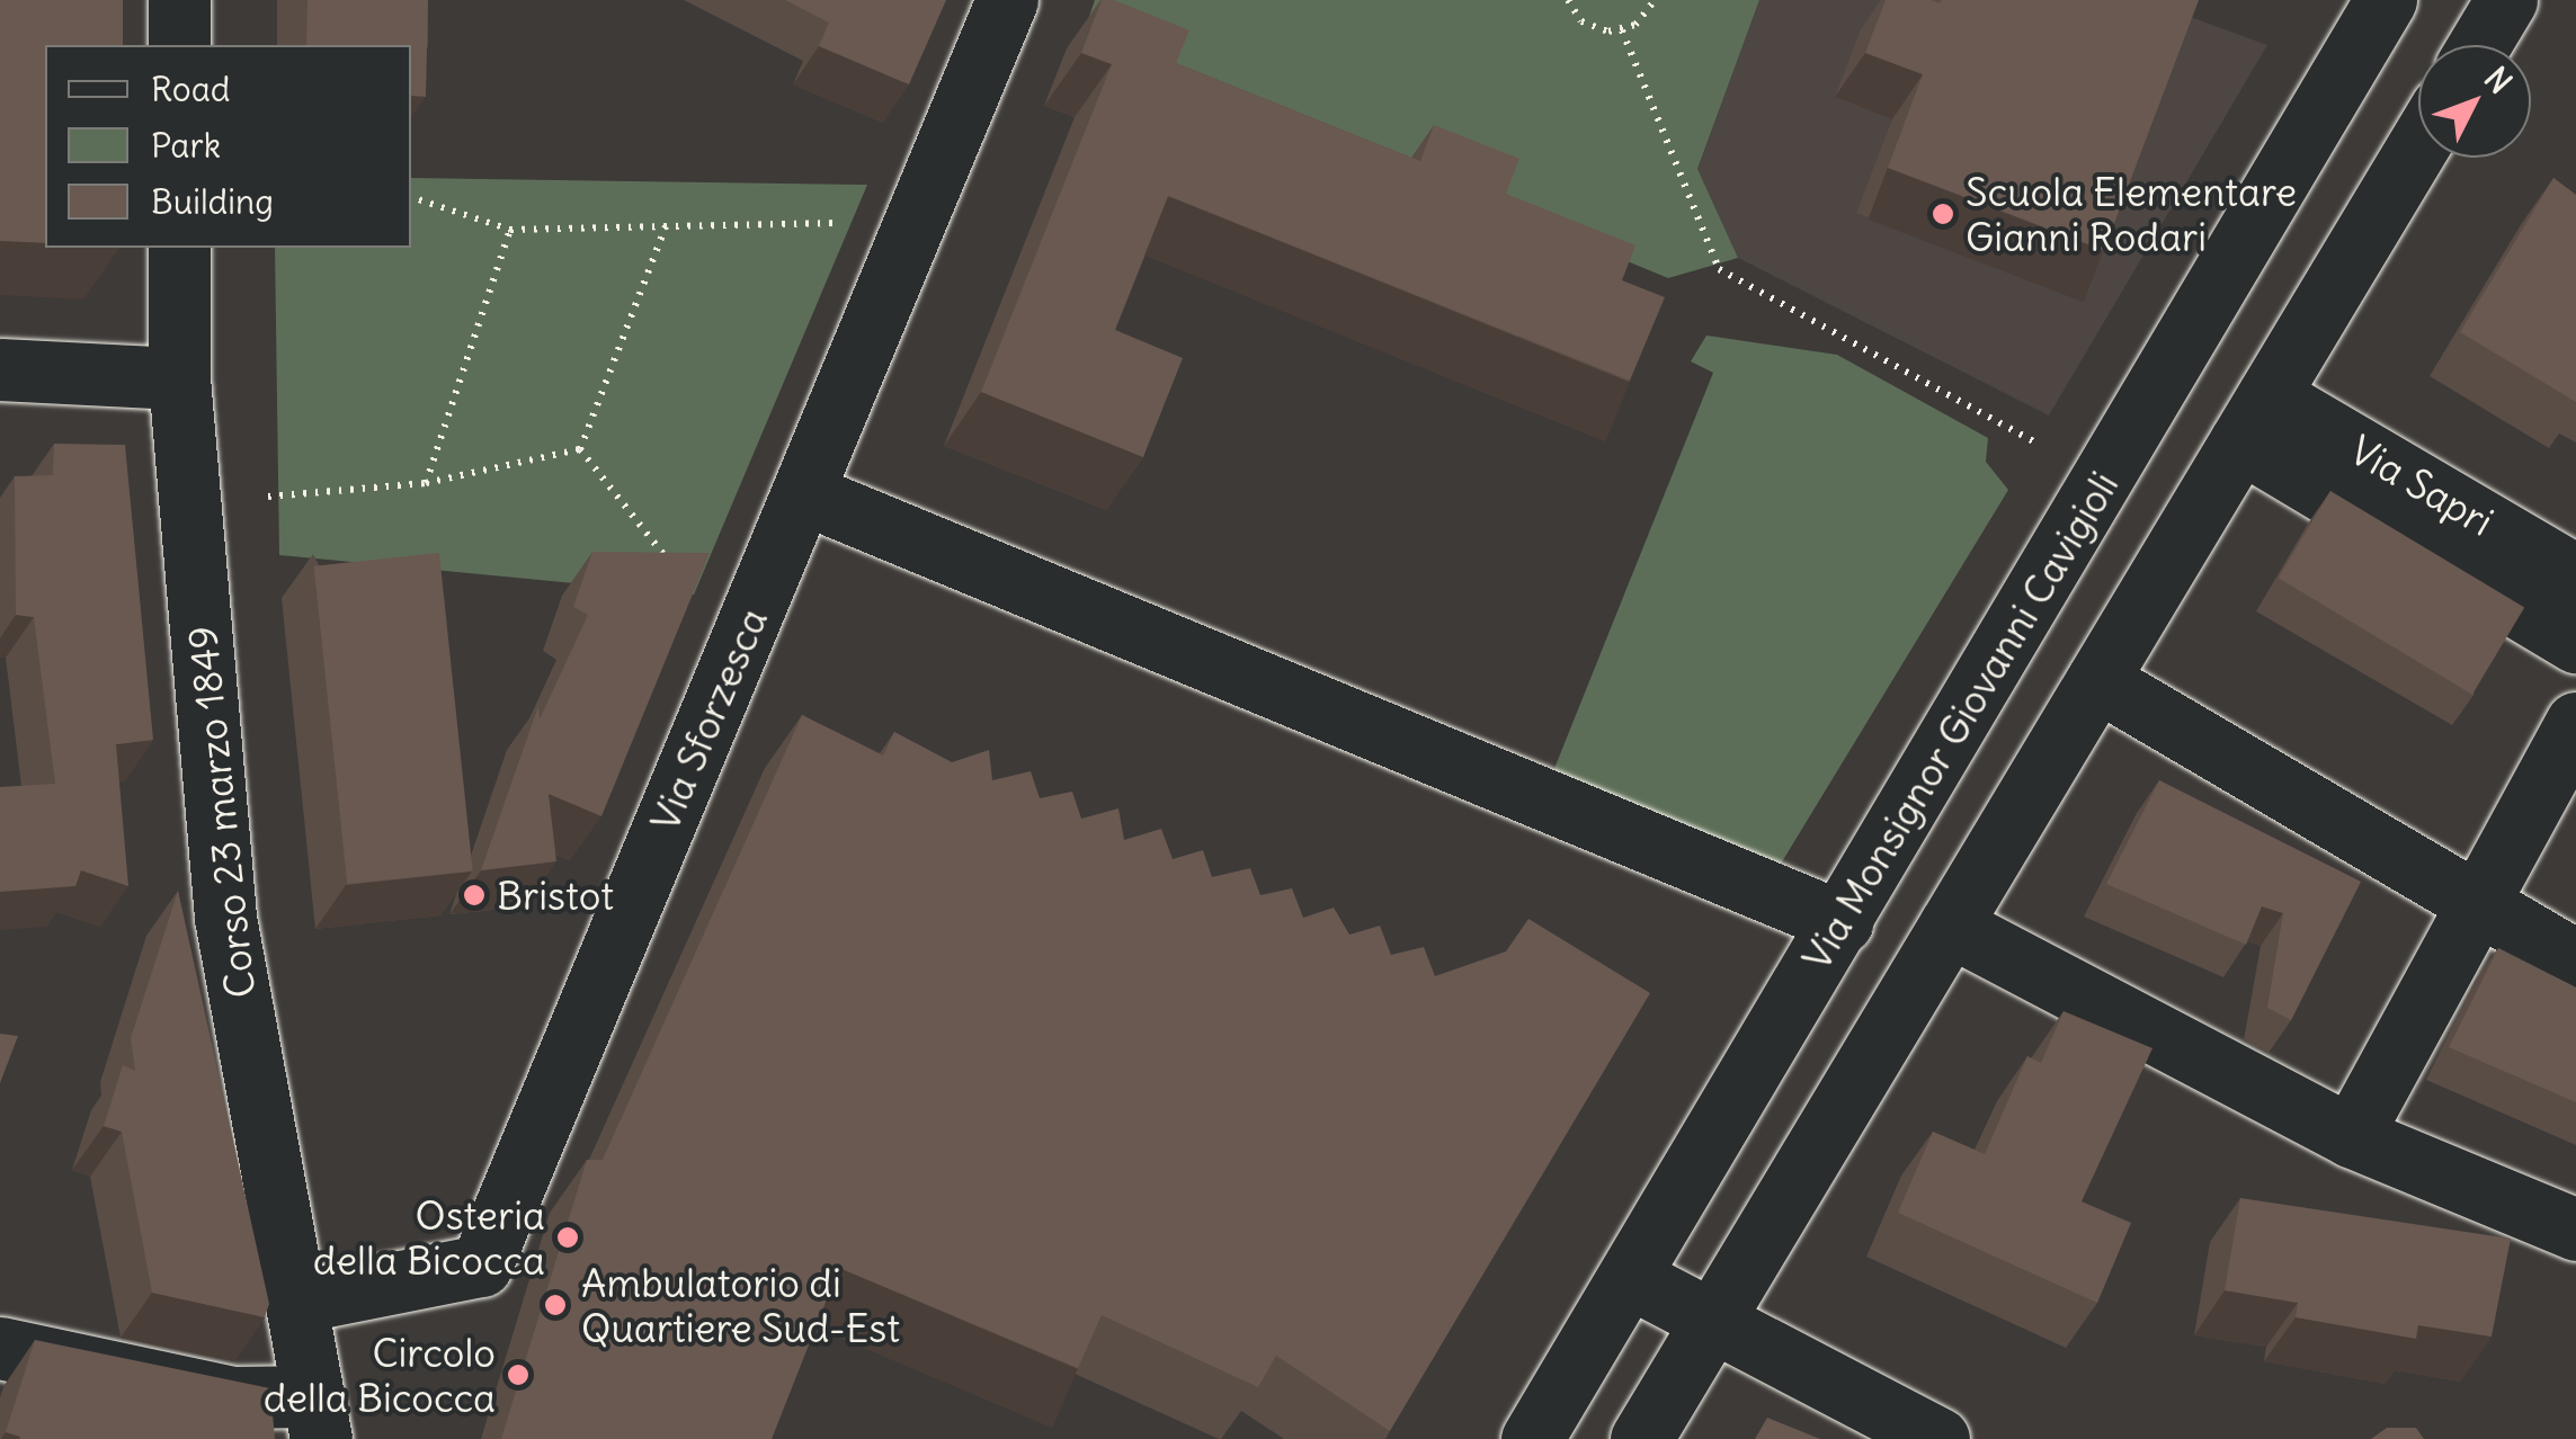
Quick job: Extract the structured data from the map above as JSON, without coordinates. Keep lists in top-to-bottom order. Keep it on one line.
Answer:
{"streets":{"street":["Via Sapri","Via Sforzesca","Via Monsignor Giovanni Cavigioli","Corso 23 marzo 1849"]},"crossings":[["Via Sforzesca","Corso 23 marzo 1849"]],"places":["Scuola Elementare Gianni Rodari","Bristot","Osteria della Bicocca","Ambulatorio di Quartiere Sud-Est","Circolo della Bicocca"],"legend":["Road","Park","Building"],"north":"top right"}
